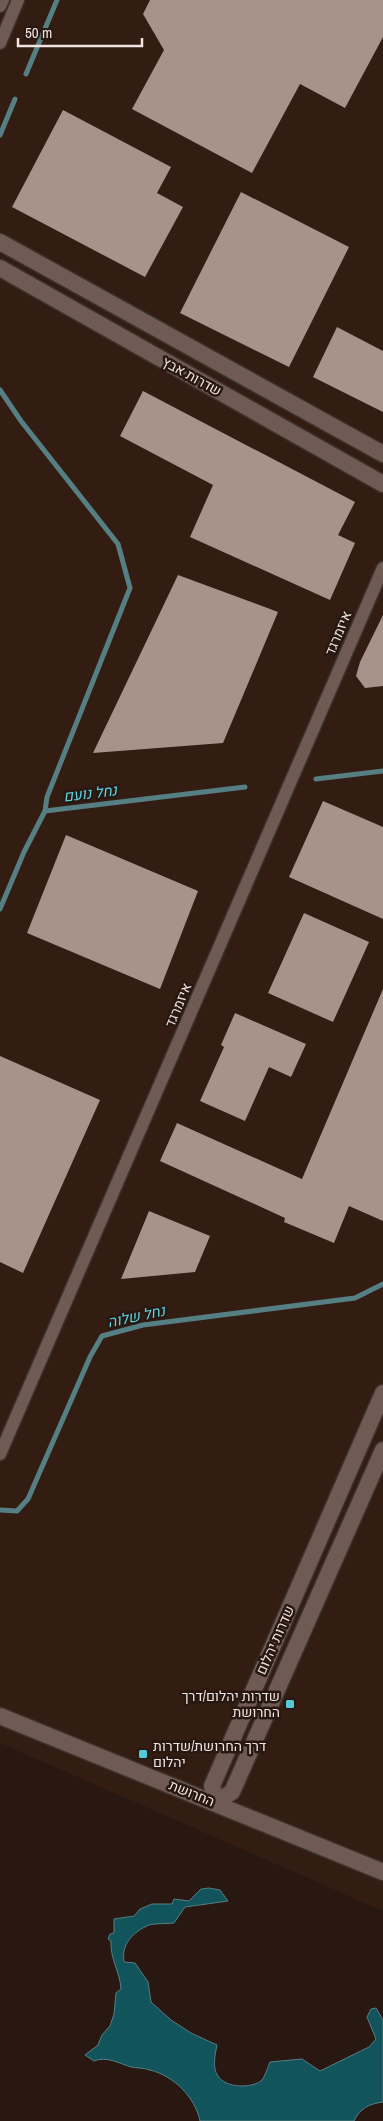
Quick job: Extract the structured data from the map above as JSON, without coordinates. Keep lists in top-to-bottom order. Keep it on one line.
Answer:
{"streets":{"street":["שדרות אבץ","איזמרגד","שדרות יהלום","החרושת"]},"crossings":[["שדרות יהלום","החרושת"]],"water":["נחל נועם","נחל שלוה"],"places":{"transit":["שדרות יהלום/דרך החרושת","דרך החרושת/שדרות יהלום"]},"scale_bar":"50 m"}
